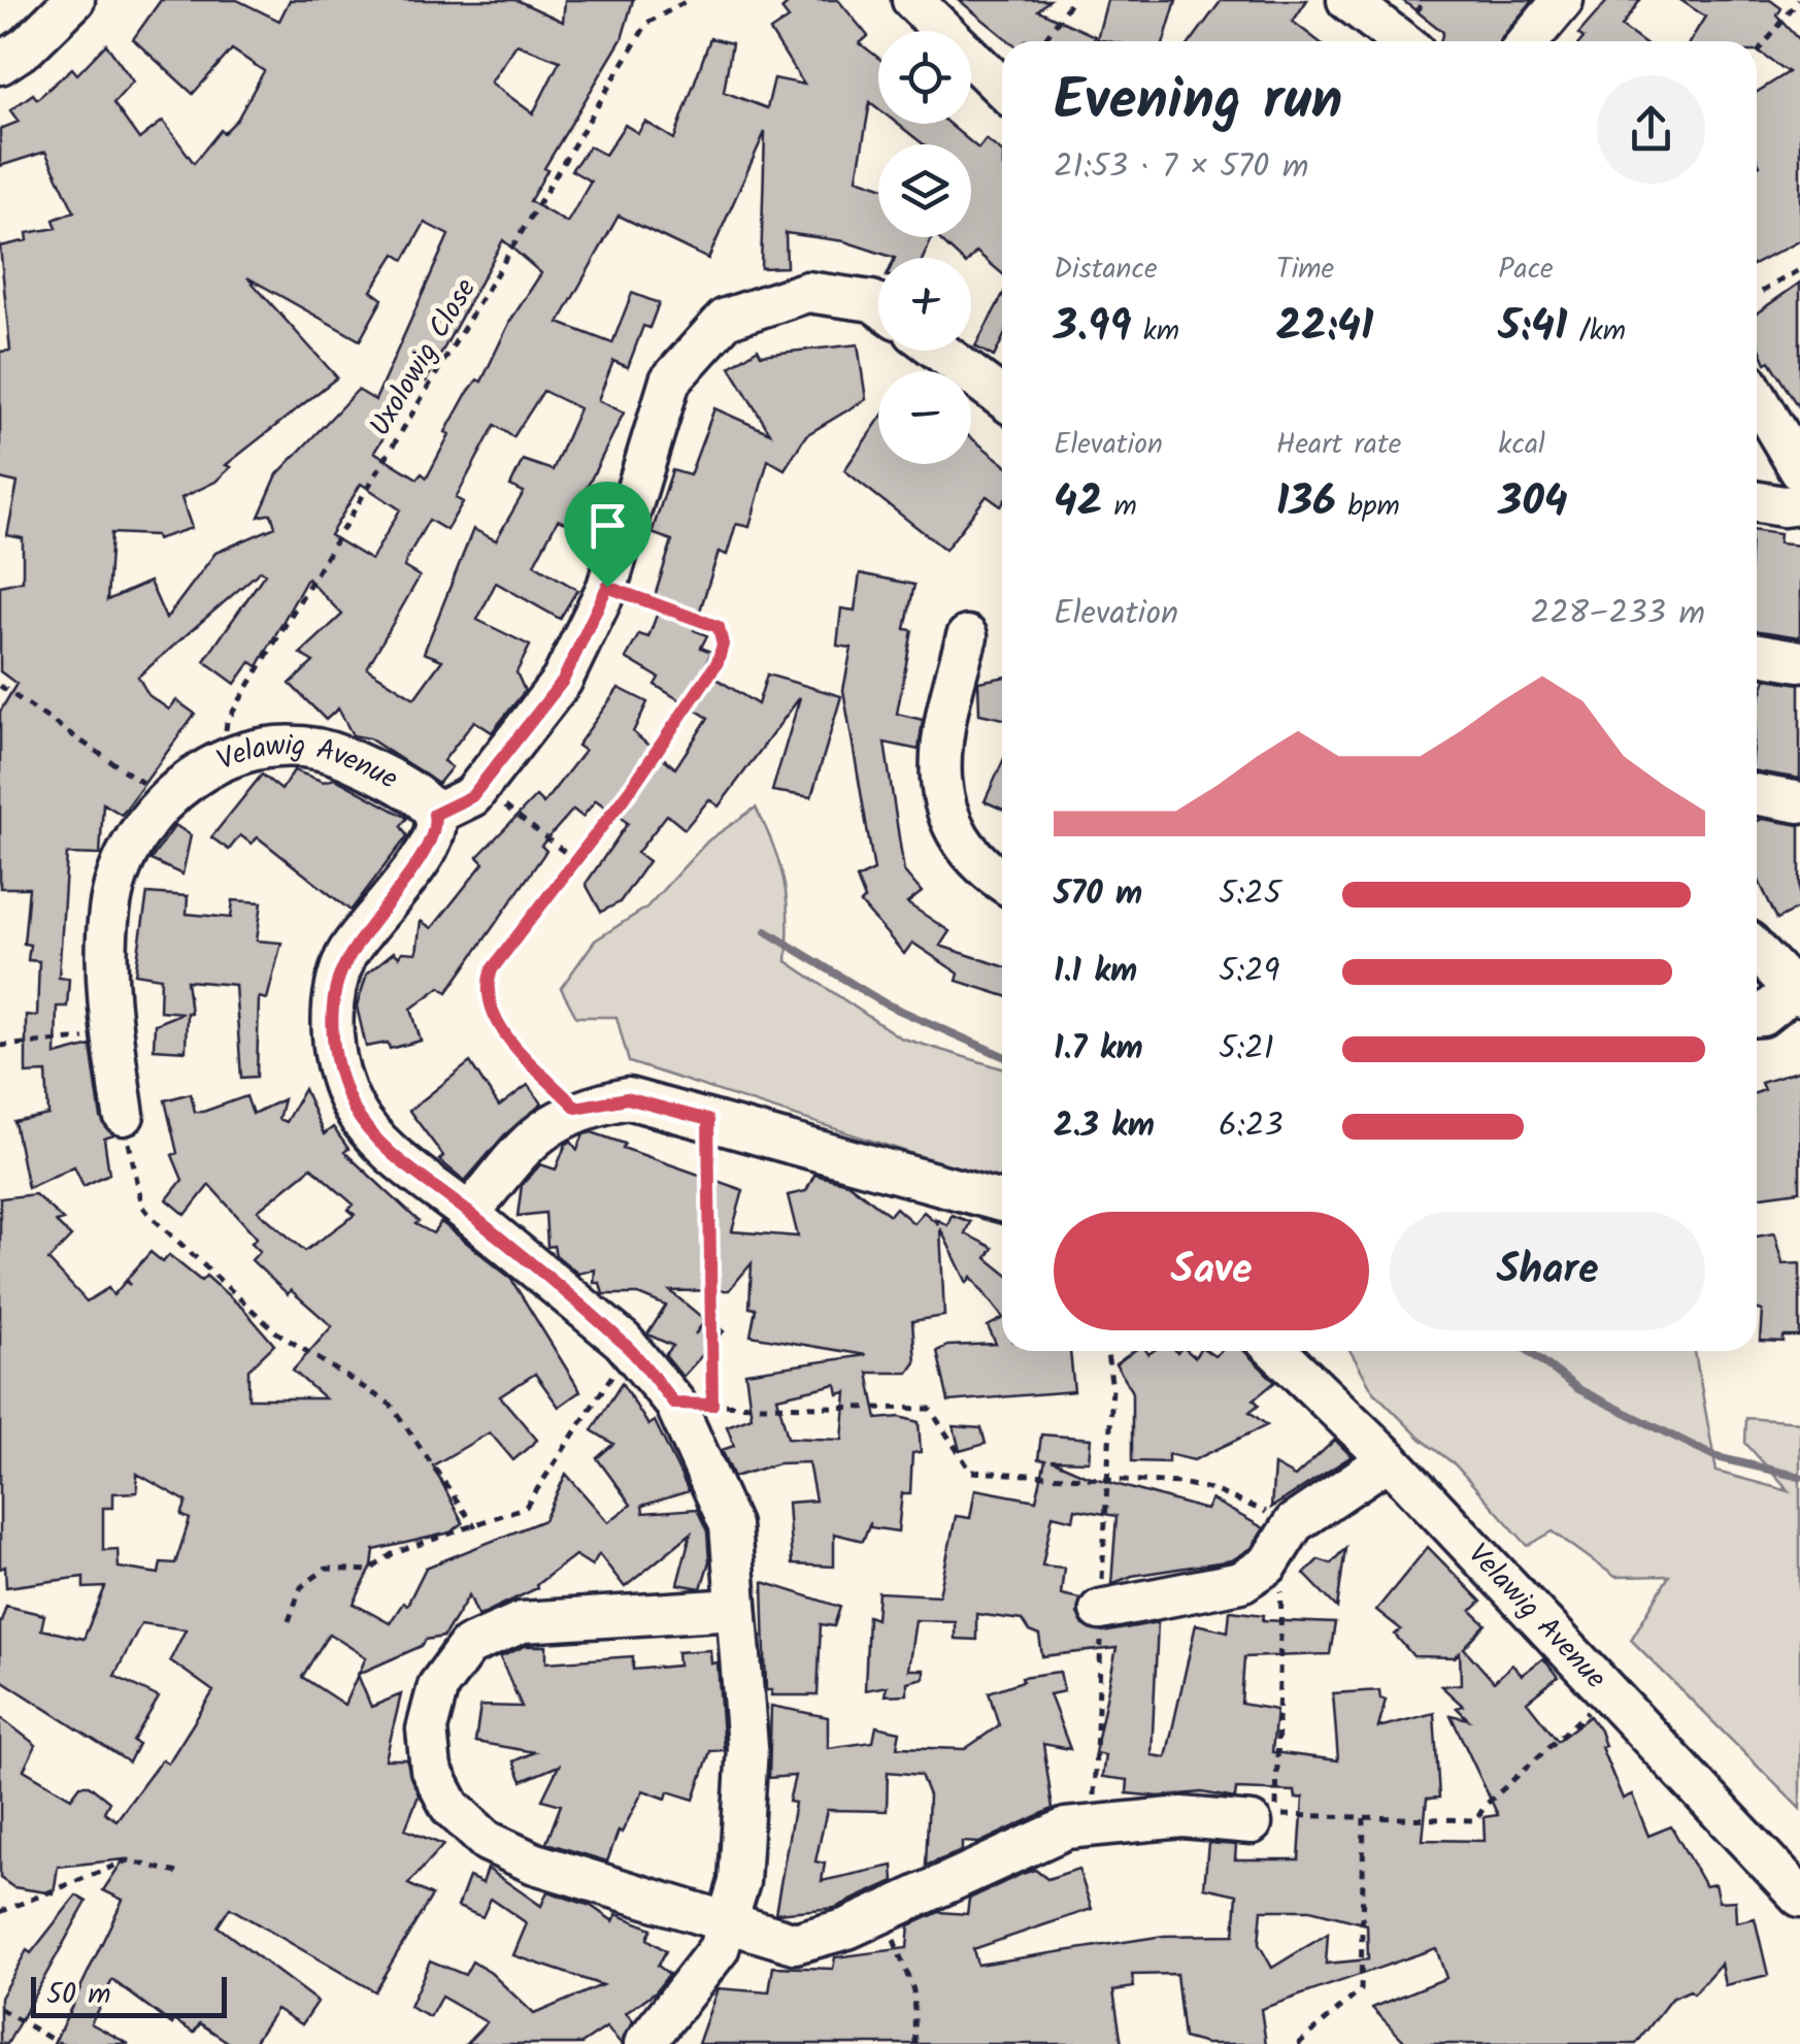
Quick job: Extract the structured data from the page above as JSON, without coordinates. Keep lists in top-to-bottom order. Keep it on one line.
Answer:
{"streets":{"street":["Velawig Avenue"],"path":["Uxolowig Close"]},"crossings":[["Uxolowig Close","Velawig Avenue"]],"scale_bar":"50 m","page":{"map_buttons":["+","−"],"heading":["Evening run","21:53 · 7 × 570 m"],"stats":[["Distance","3.99 km"],["Time","22:41"],["Pace","5:41 /km"],["Elevation","42 m"],["Heart rate","136 bpm"],["kcal","304"]],"chart":["Elevation","228–233 m"],"list":[{"name":"570 m","note":"5:25"},{"name":"1.1 km","note":"5:29"},{"name":"1.7 km","note":"5:21"},{"name":"2.3 km","note":"6:23"}],"buttons":["Save","Share"],"scale":"50 m"}}
